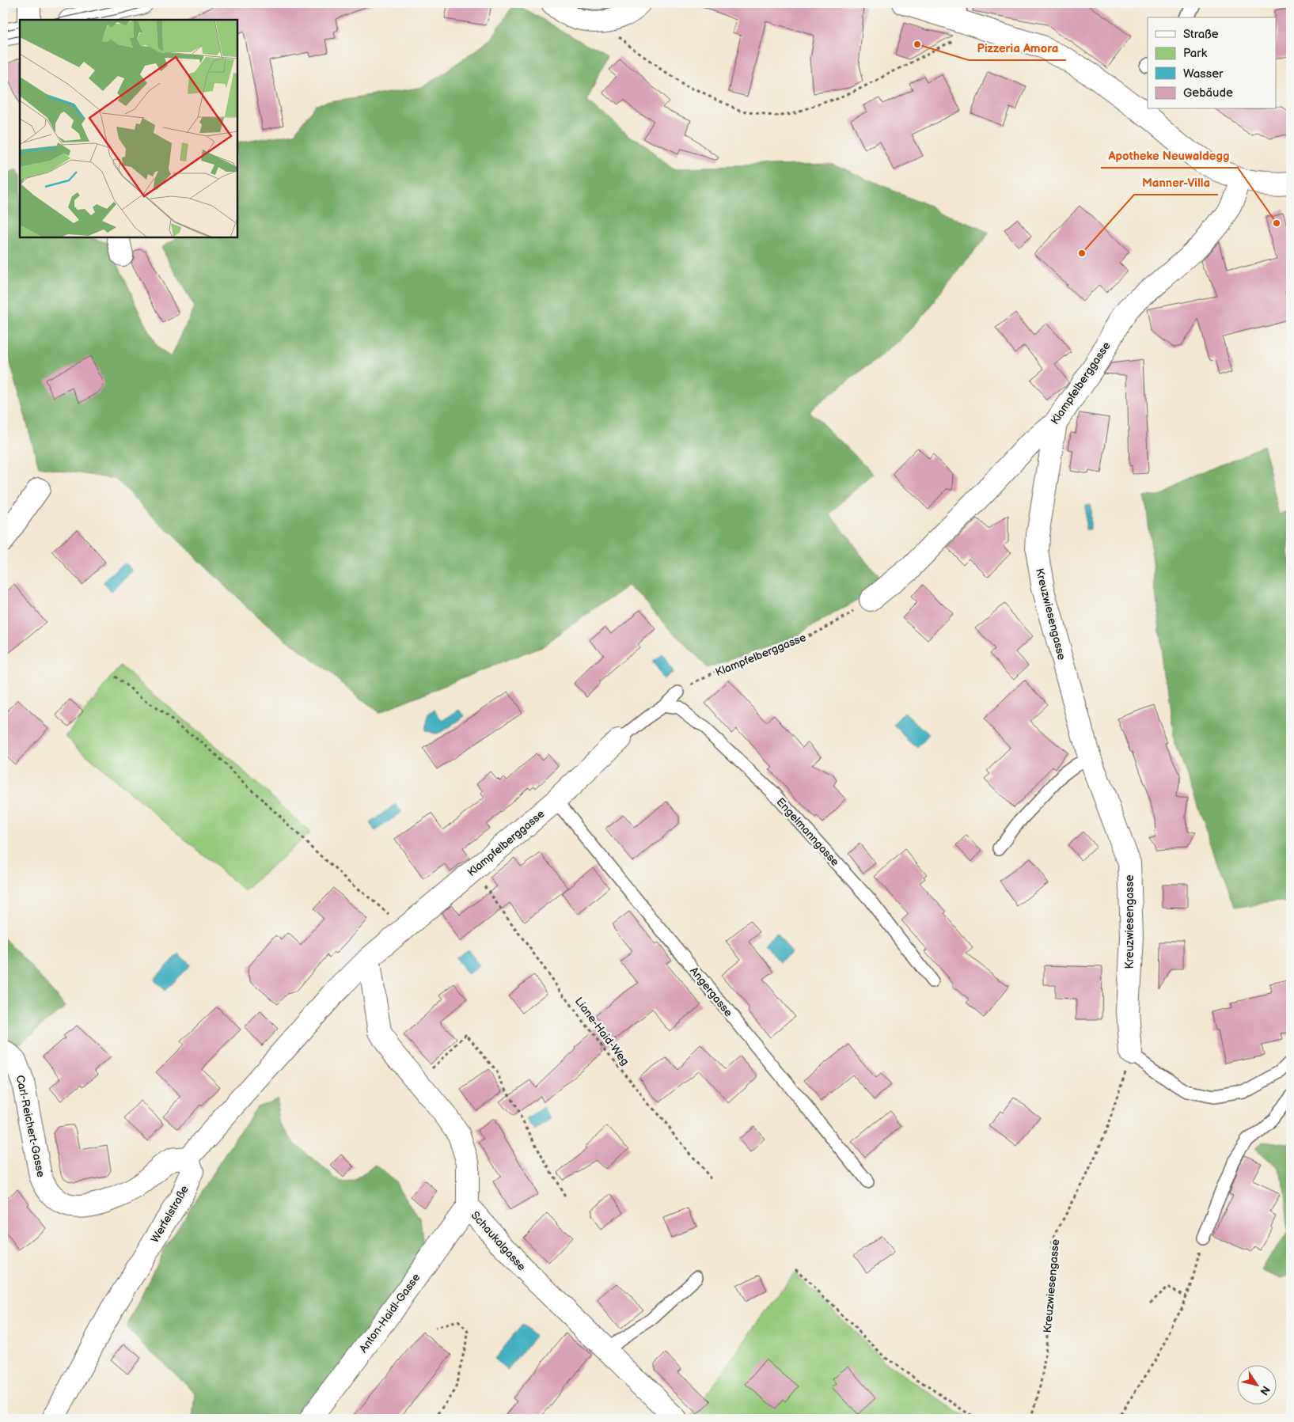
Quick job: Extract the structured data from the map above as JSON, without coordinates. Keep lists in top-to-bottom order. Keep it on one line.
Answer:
{"streets":{"street":["Klampfelberggasse","Kreuzwiesengasse","Carl-Reichert-Gasse","Werfelstraße","Schaukalgasse","Anton-Haidl-Gasse"],"lane":["Engelmanngasse","Angergasse"],"path":["Liane-Haid-Weg"]},"crossings":[["Klampfelberggasse","Kreuzwiesengasse"],["Klampfelberggasse","Engelmanngasse"],["Klampfelberggasse","Angergasse"],["Klampfelberggasse","Schaukalgasse"],["Carl-Reichert-Gasse","Werfelstraße"],["Schaukalgasse","Anton-Haidl-Gasse"]],"places":["Pizzeria Amora","Apotheke Neuwaldegg","Manner-Villa"],"legend":["Straße","Park","Wasser","Gebäude"],"north":"bottom right"}
